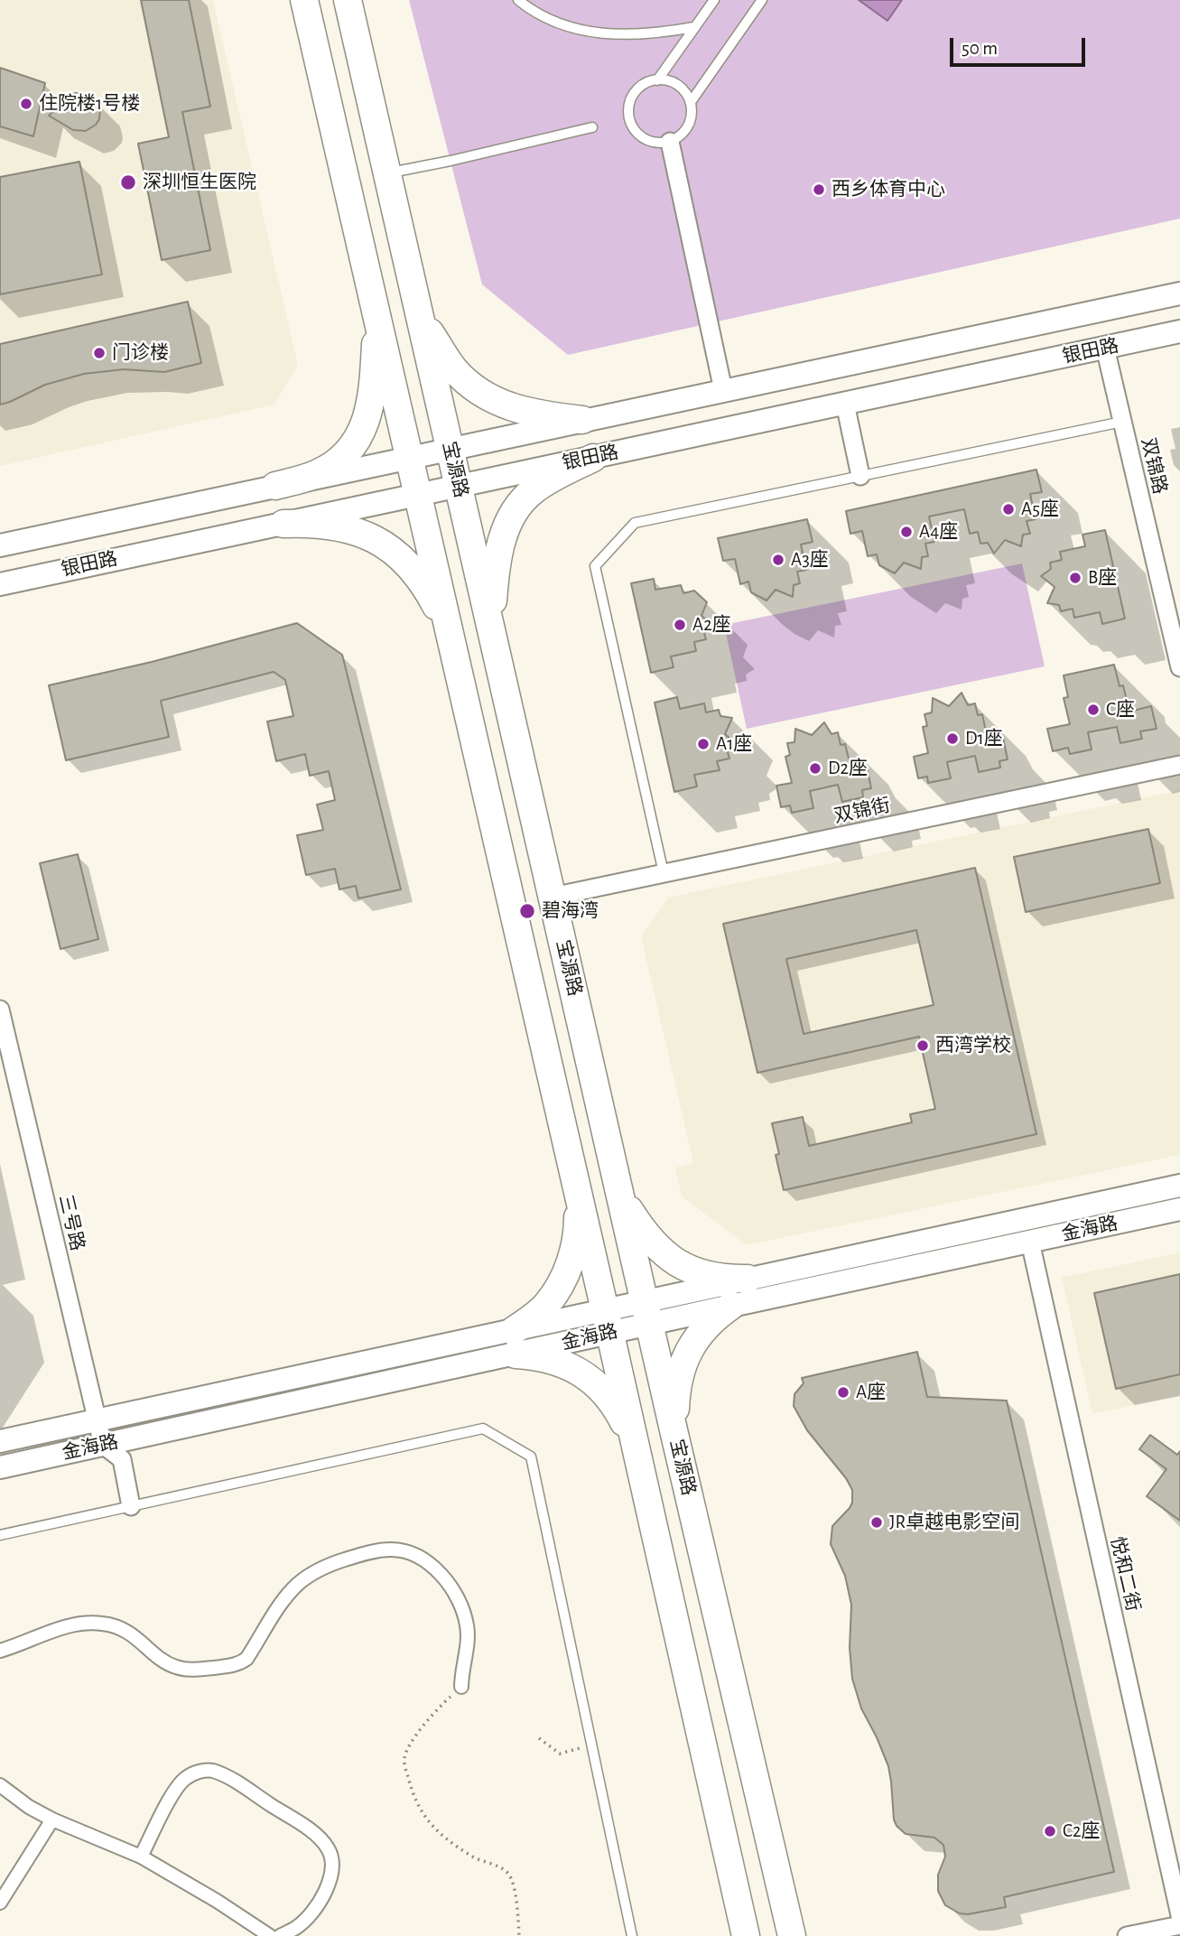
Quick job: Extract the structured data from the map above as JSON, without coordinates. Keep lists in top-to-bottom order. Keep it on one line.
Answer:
{"streets":{"main road":["宝源路"],"street":["银田路","双锦路","双锦街","三号路","金海路","悦和二街"]},"crossings":[["银田路","双锦路"],["银田路","宝源路"],["宝源路","双锦街"],["宝源路","金海路"],["三号路","金海路"],["金海路","悦和二街"]],"places":["住院楼1号楼","深圳恒生医院","西乡体育中心","门诊楼","A5座","A4座","A3座","B座","A2座","C座","D1座","A1座","D2座","碧海湾","西湾学校","A座","JR卓越电影空间","C2座"],"scale_bar":"50 m"}
